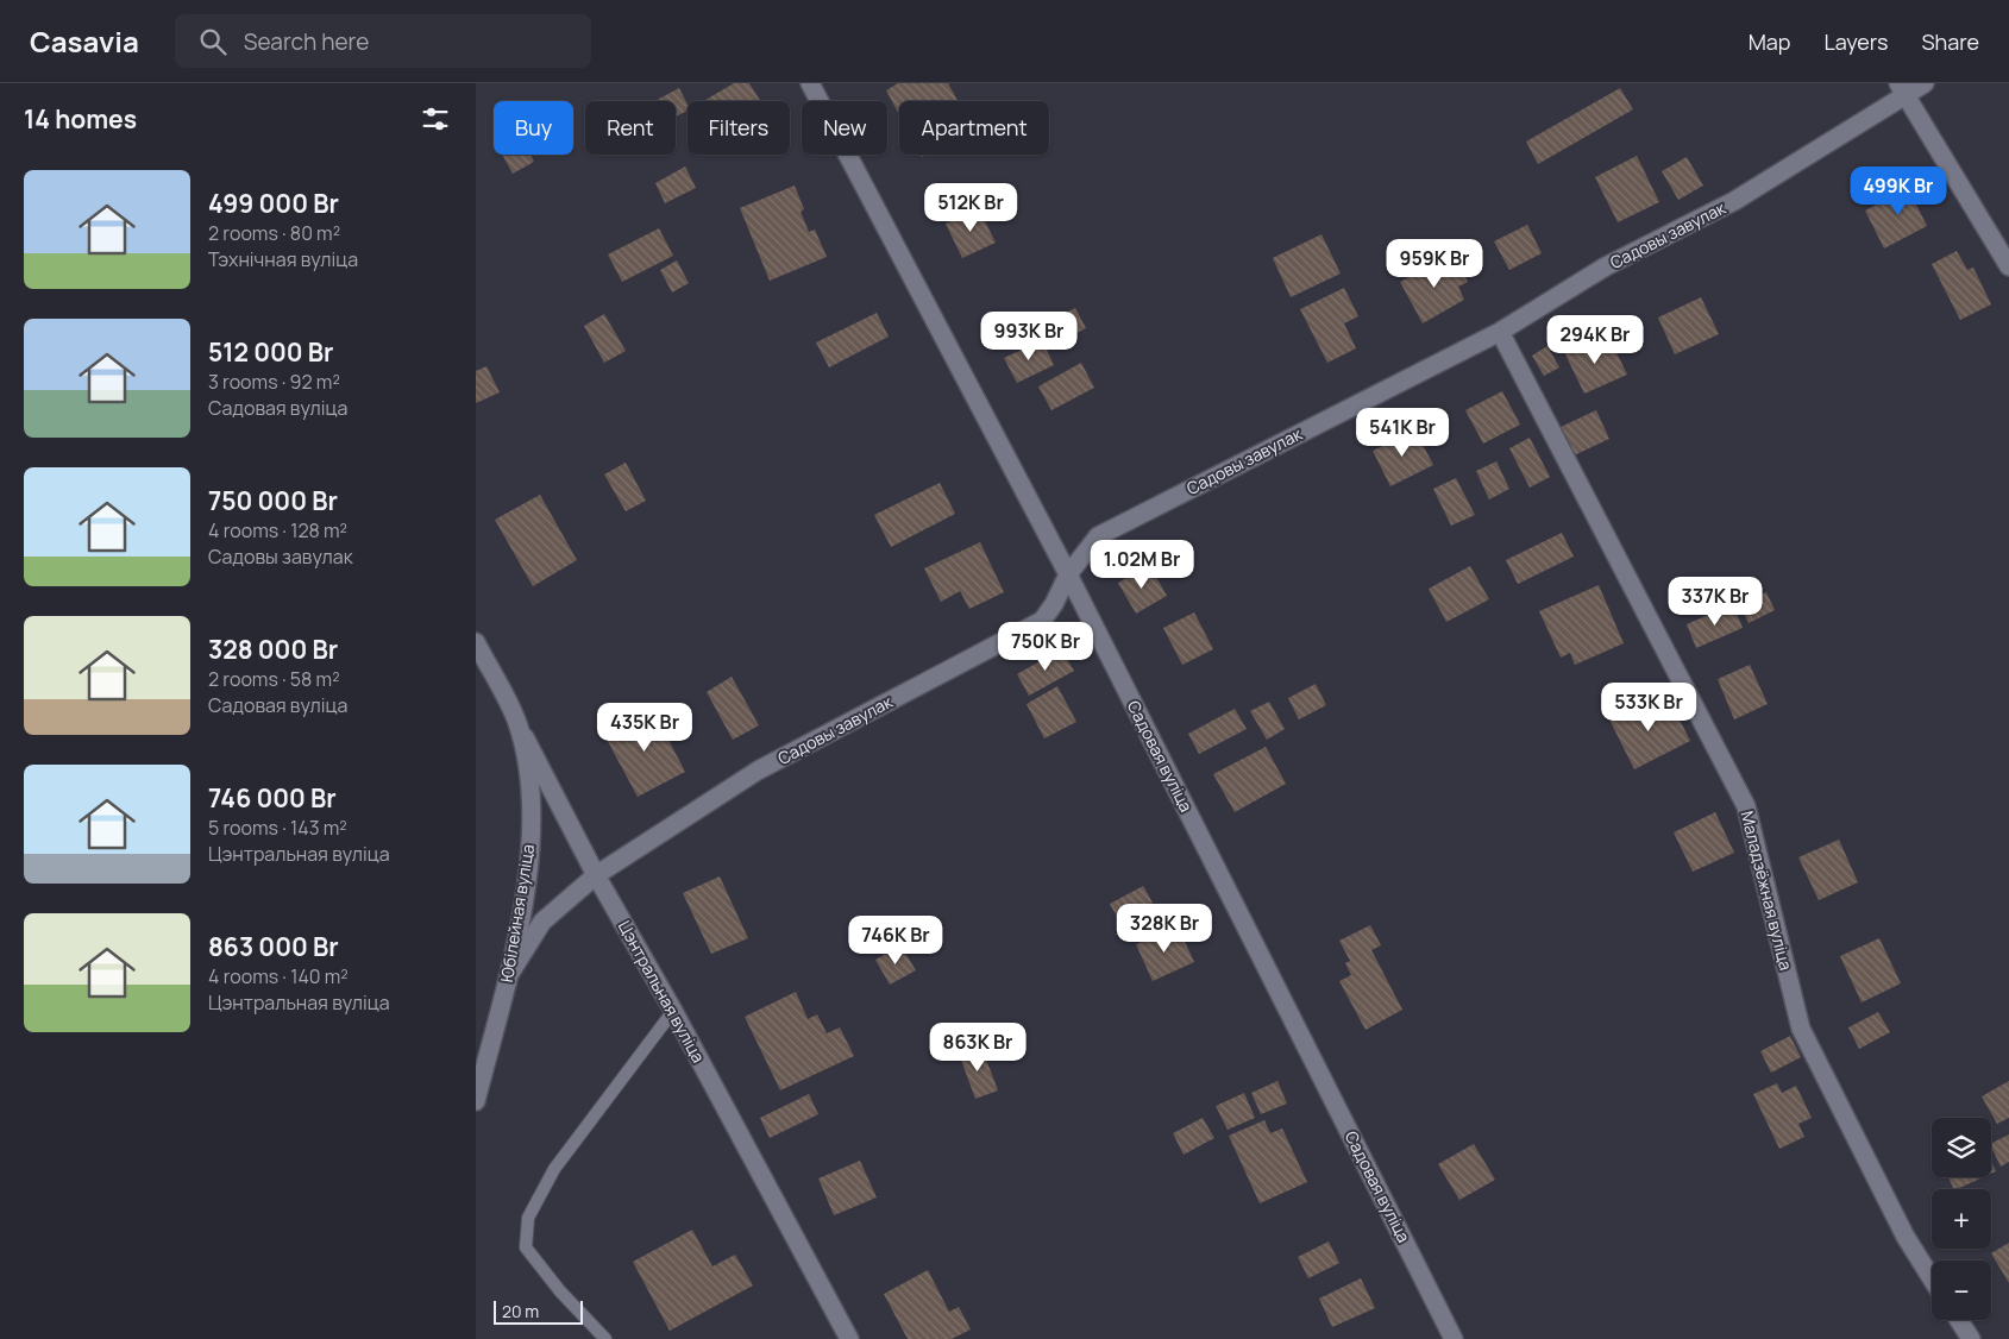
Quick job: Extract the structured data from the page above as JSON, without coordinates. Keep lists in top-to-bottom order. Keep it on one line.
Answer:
{"streets":{"street":["Садовы завулак","Садовая вуліца","Маладзёжная вуліца","Юбілейная вуліца","Цэнтральная вуліца"]},"crossings":[["Садовы завулак","Садовая вуліца"],["Садовы завулак","Маладзёжная вуліца"],["Садовы завулак","Юбілейная вуліца"],["Садовы завулак","Цэнтральная вуліца"],["Юбілейная вуліца","Цэнтральная вуліца"]],"scale_bar":"20 m","page":{"header":"Casavia","search":"Search here","nav":["Map","Layers","Share"],"heading":"14 homes","chip":["Buy","Rent","Filters","New","Apartment"],"list":[{"name":"499 000 Br","note":"2 rooms · 80 m² · Тэхнічная вуліца"},{"name":"512 000 Br","note":"3 rooms · 92 m² · Садовая вуліца"},{"name":"750 000 Br","note":"4 rooms · 128 m² · Садовы завулак"},{"name":"328 000 Br","note":"2 rooms · 58 m² · Садовая вуліца"},{"name":"746 000 Br","note":"5 rooms · 143 m² · Цэнтральная вуліца"},{"name":"863 000 Br","note":"4 rooms · 140 m² · Цэнтральная вуліца"}],"price":["499K Br","512K Br","959K Br","993K Br","294K Br","541K Br","1.02M Br","337K Br","750K Br","533K Br","435K Br","328K Br","746K Br","863K Br"],"map_buttons":["+","−"],"scale":"20 m"}}
